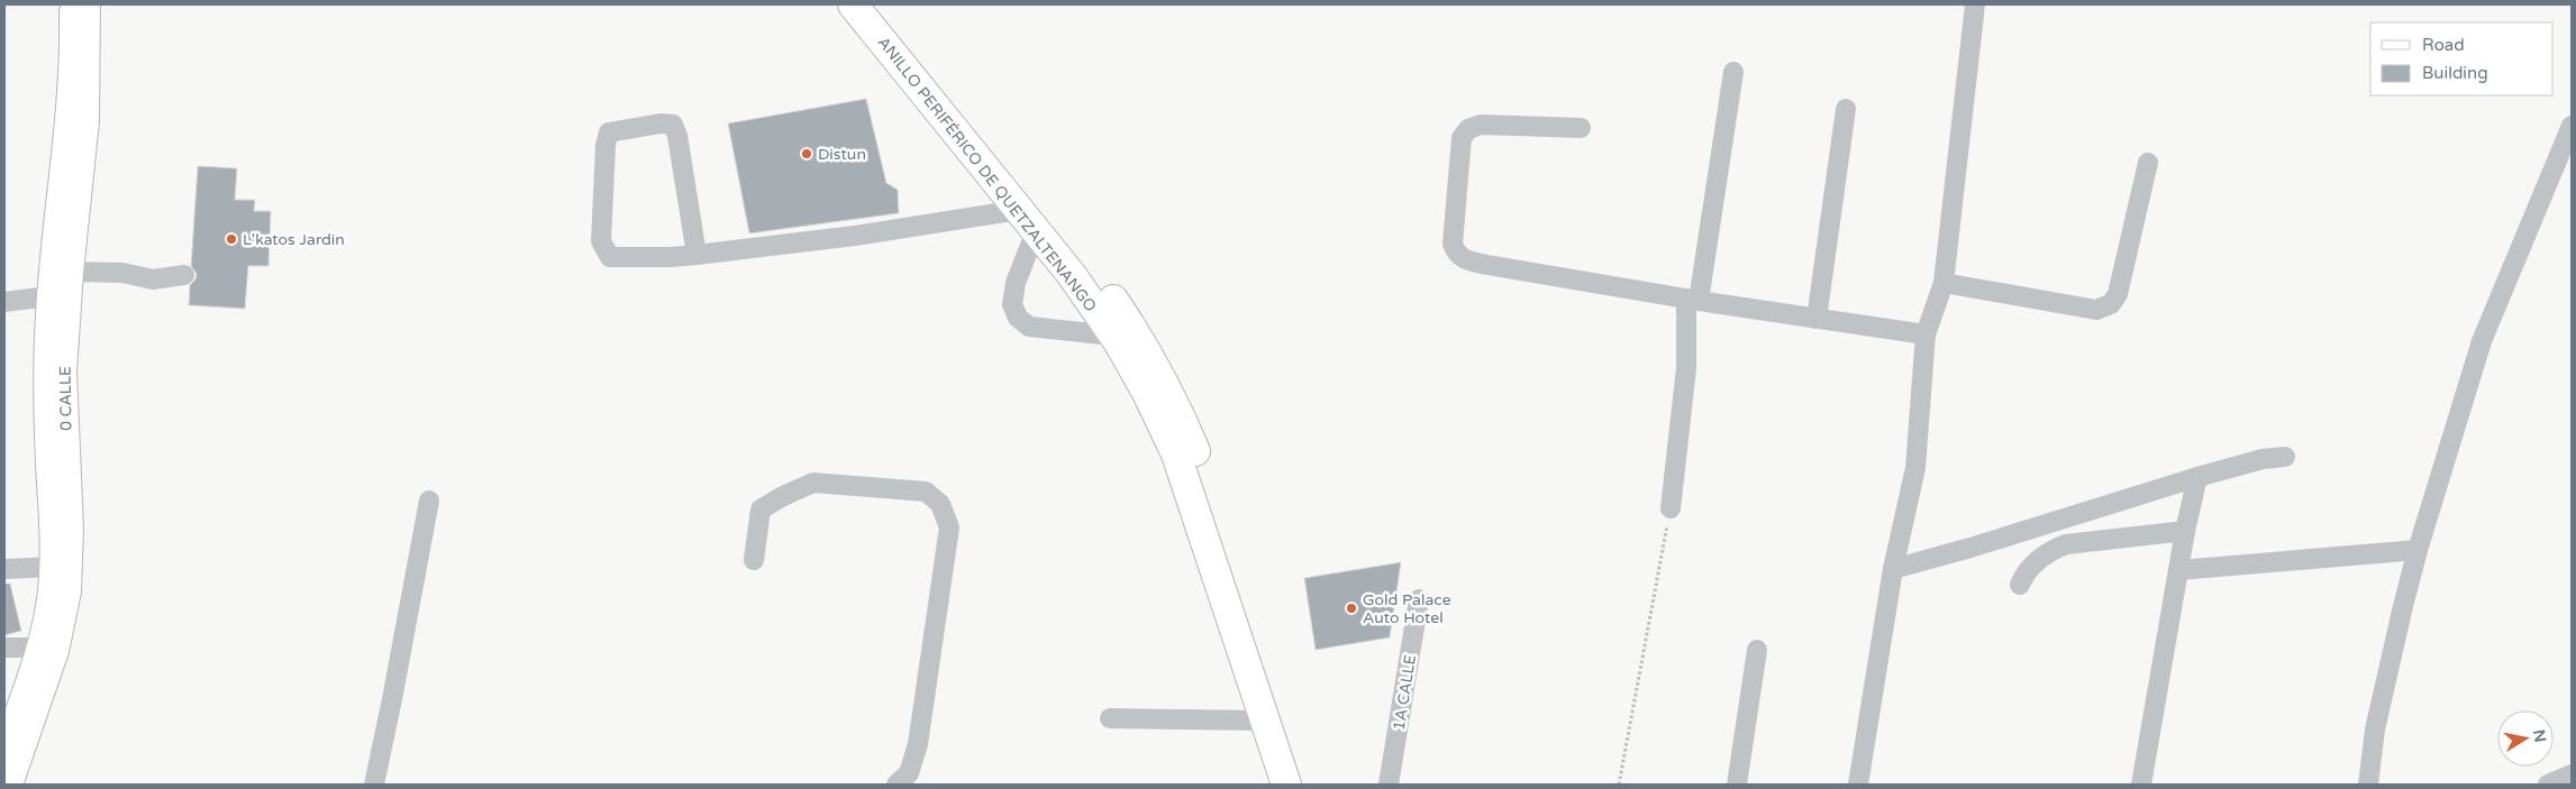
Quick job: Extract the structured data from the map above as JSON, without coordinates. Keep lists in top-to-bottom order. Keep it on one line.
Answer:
{"streets":{"highway":["ANILLO PERIFÉRICO DE QUETZALTENANGO"],"main road":["0 CALLE"],"street":["1A CALLE"]},"places":["Distun","L'katos Jardin","Gold Palace Auto Hotel"],"legend":["Road","Building"],"north":"right"}
